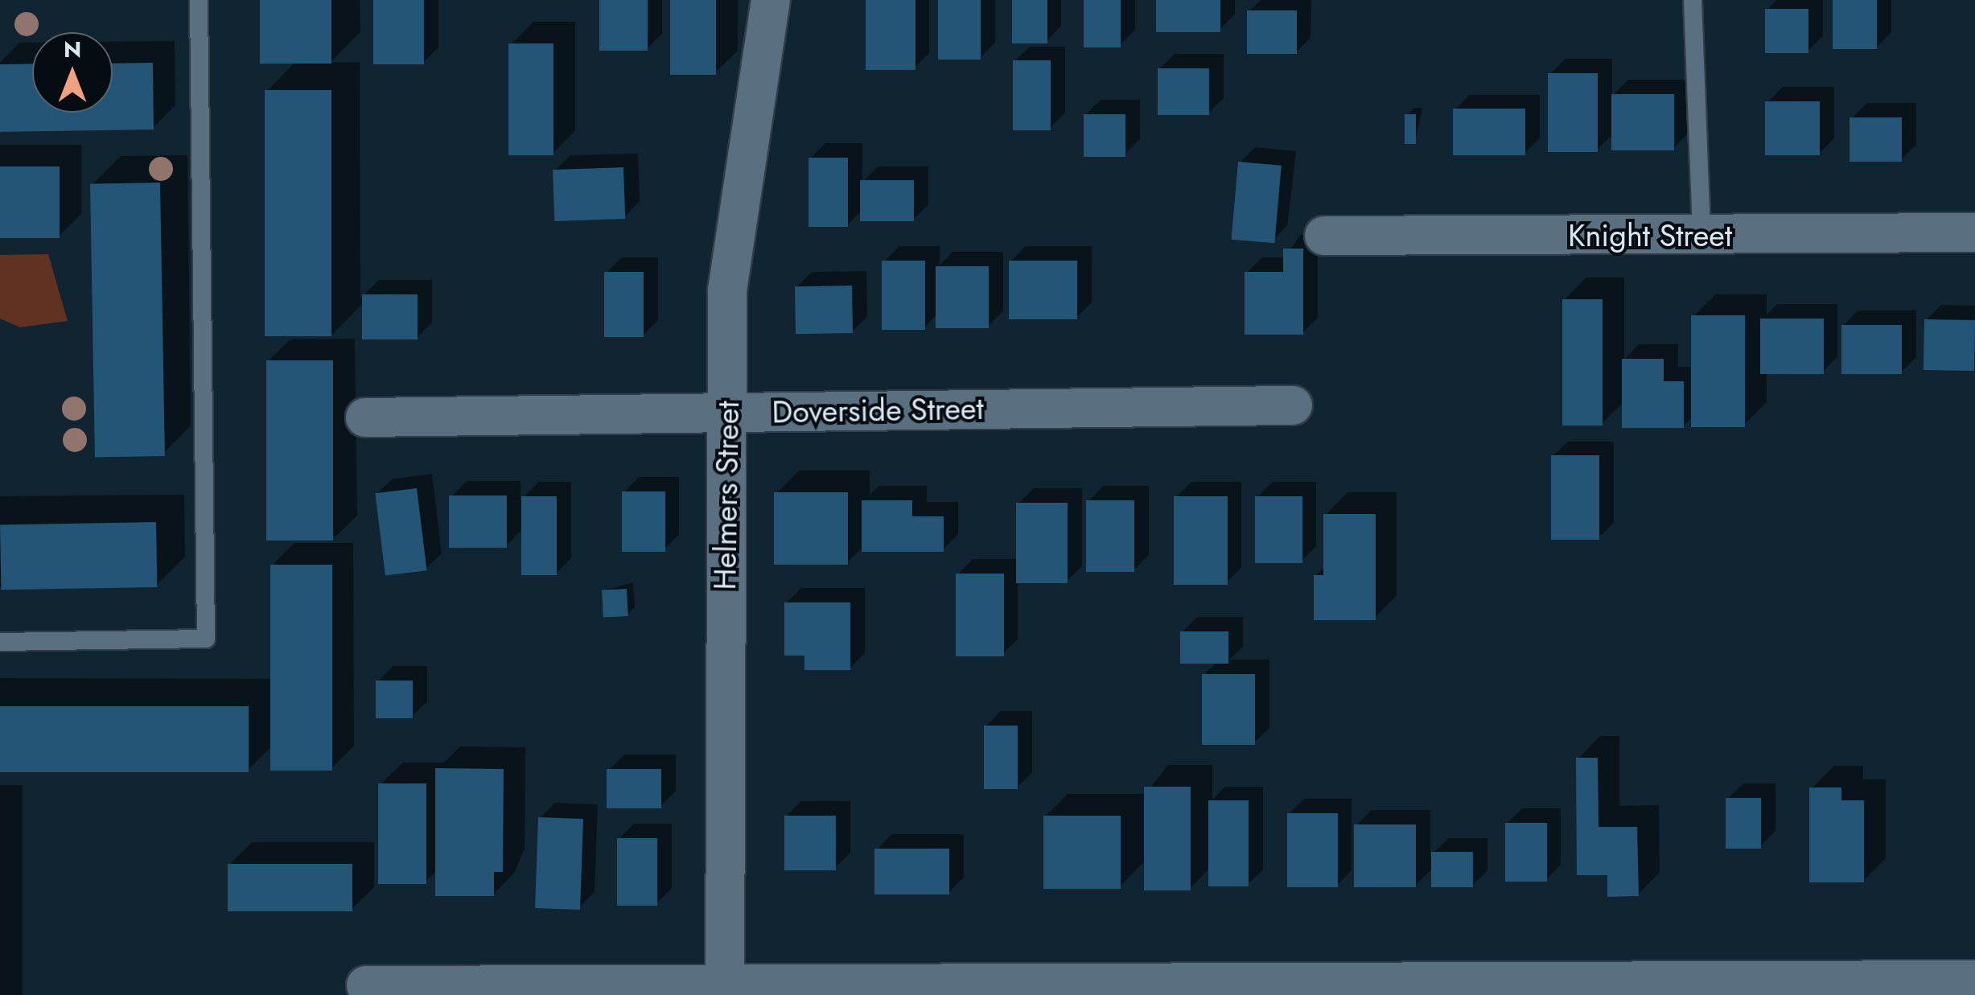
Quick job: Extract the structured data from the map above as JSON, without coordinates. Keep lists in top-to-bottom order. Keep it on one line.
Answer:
{"streets":{"street":["Knight Street","Doverside Street","Helmers Street"]},"crossings":[["Doverside Street","Helmers Street"]],"north":"top"}
